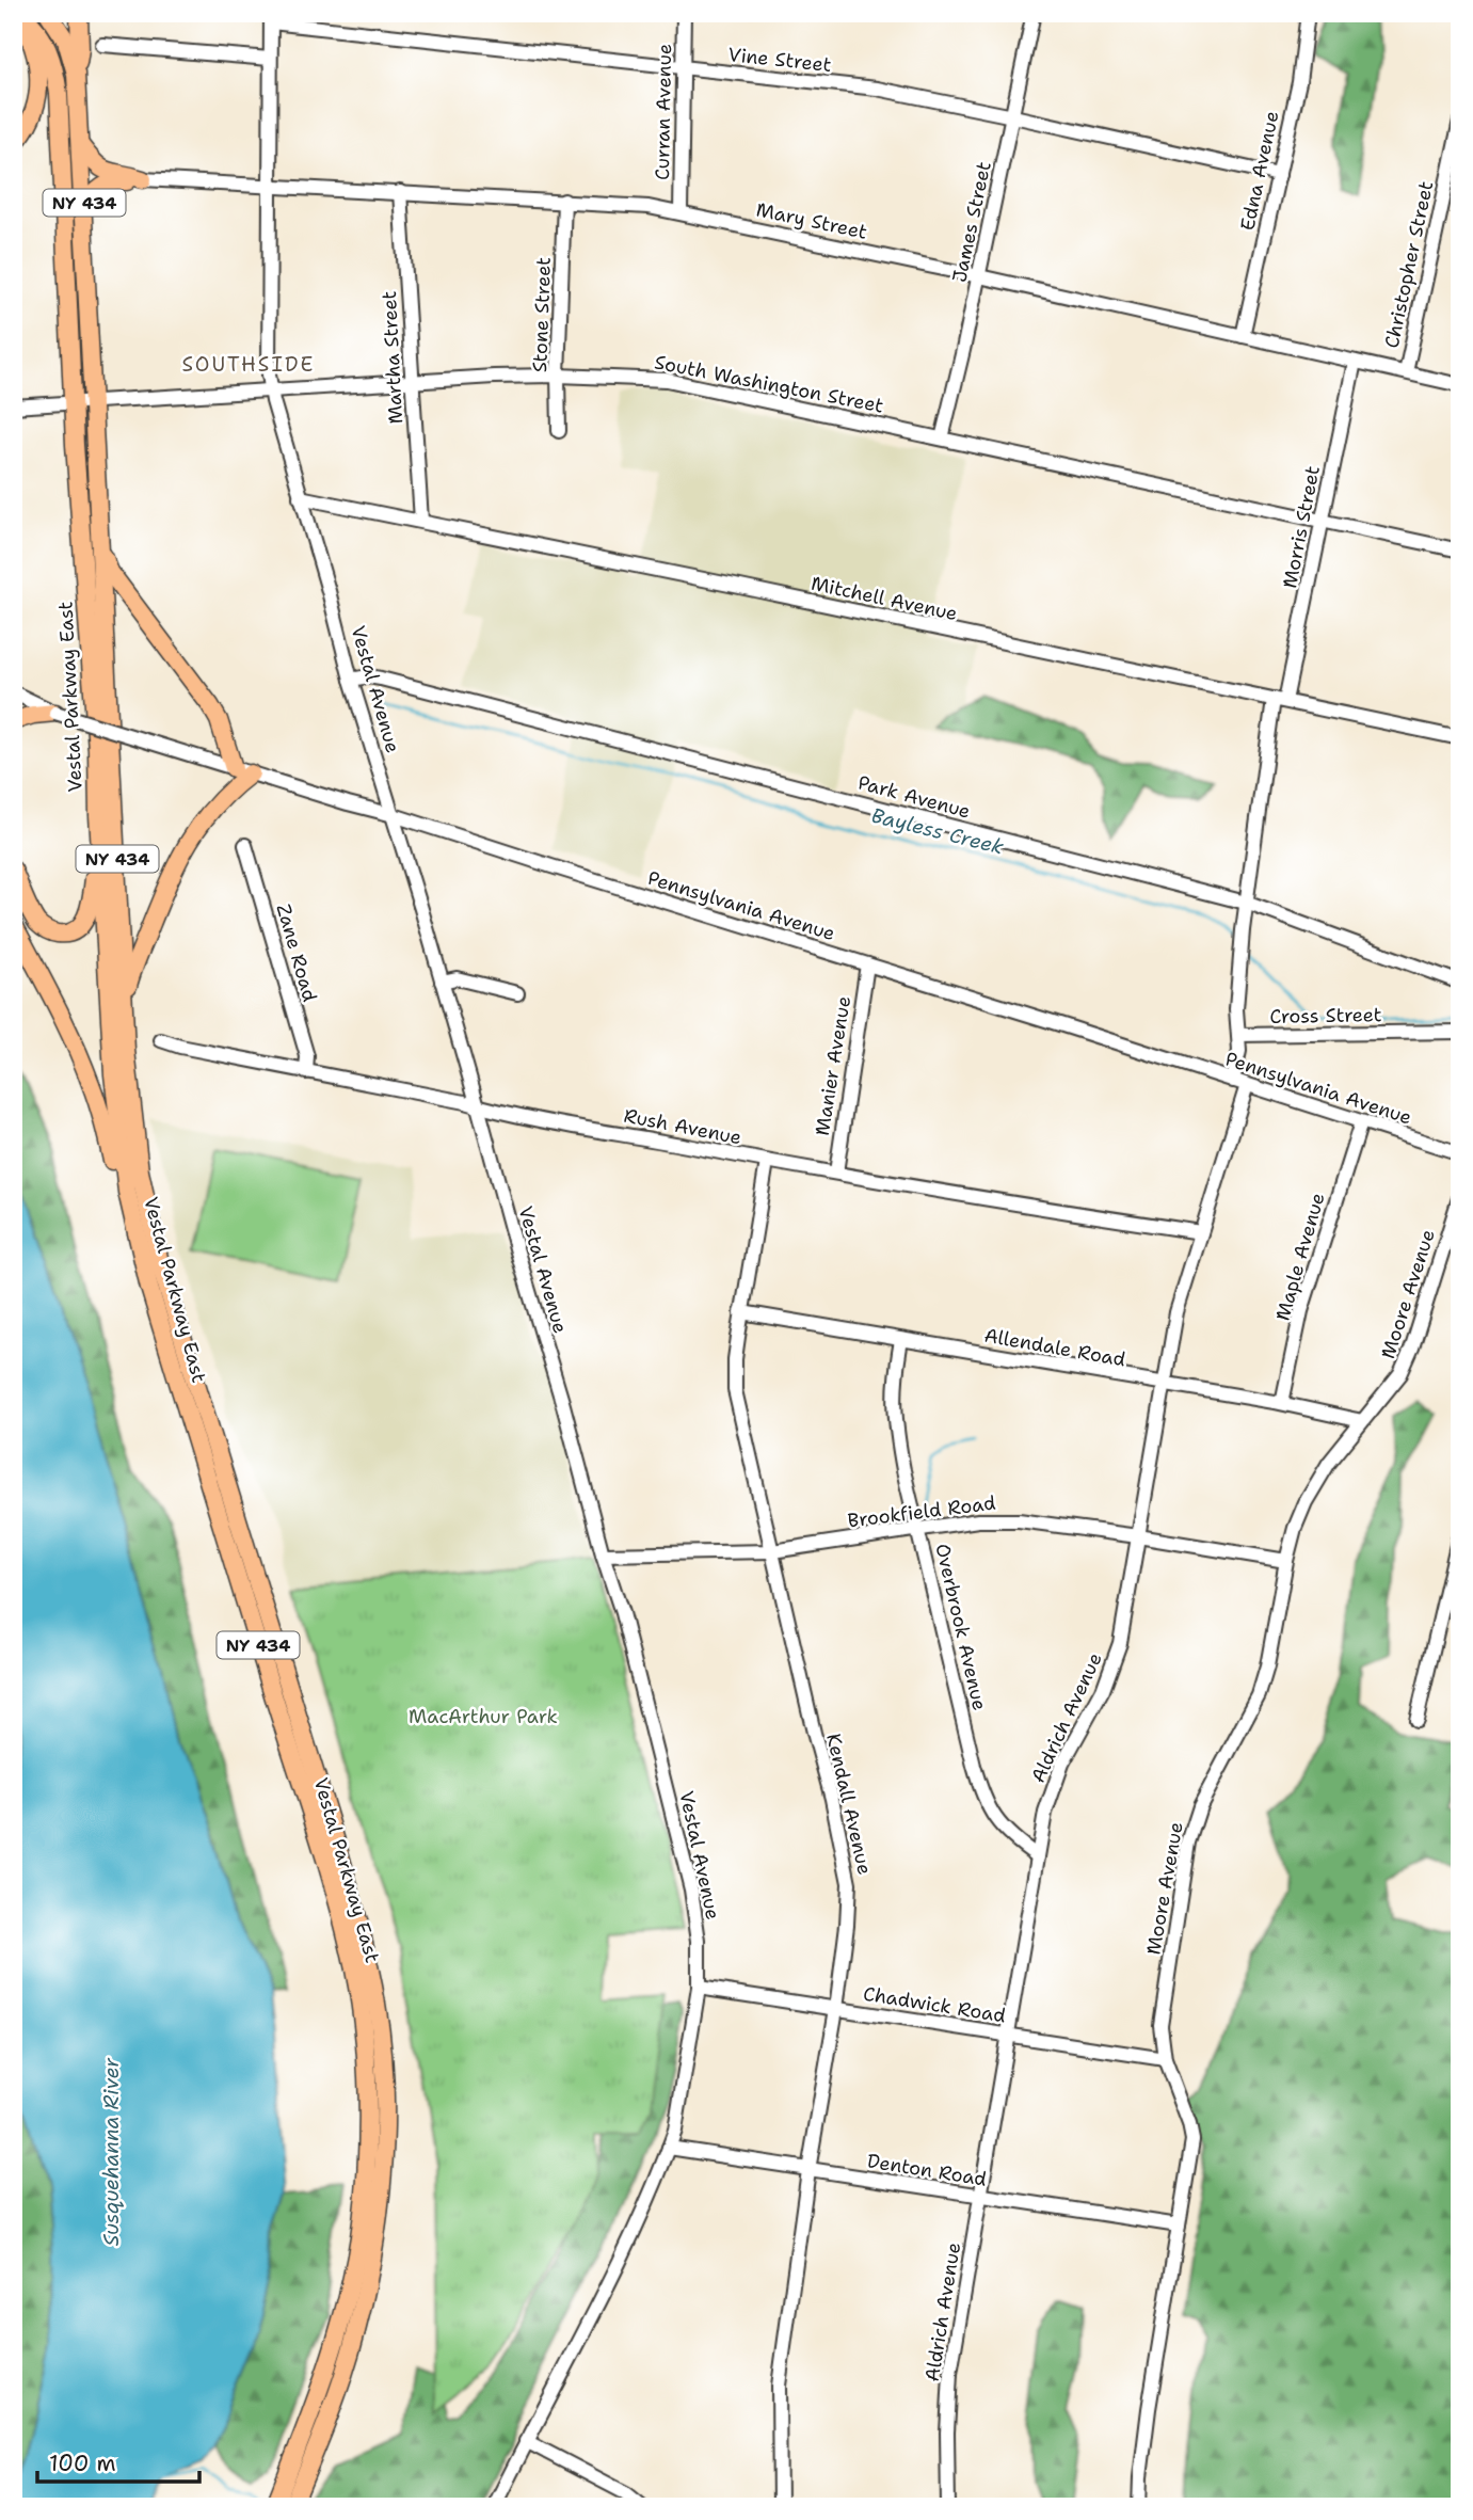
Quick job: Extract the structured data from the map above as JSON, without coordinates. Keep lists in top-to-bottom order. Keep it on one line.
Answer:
{"streets":{"main road":["NY 434","Vestal Parkway East"],"street":["Vine Street","Curran Avenue","Edna Avenue","Mary Street","James Street","Christopher Street","Stone Street","Martha Street","South Washington Street","Morris Street","Mitchell Avenue","Vestal Avenue","Park Avenue","Pennsylvania Avenue","Zane Road","Cross Street","Manier Avenue","Rush Avenue","Maple Avenue","Moore Avenue","Allendale Road","Brookfield Road","Overbrook Avenue","Aldrich Avenue","Kendall Avenue","Chadwick Road","Denton Road"]},"crossings":[["Vine Street","Curran Avenue"],["Vine Street","Edna Avenue"],["Vine Street","James Street"],["Vine Street","Vestal Avenue"],["Curran Avenue","Mary Street"],["Edna Avenue","Mary Street"],["Mary Street","James Street"],["Mary Street","Christopher Street"],["Mary Street","Stone Street"],["Mary Street","Martha Street"],["Mary Street","Morris Street"],["Mary Street","Vestal Avenue"],["James Street","South Washington Street"],["Stone Street","South Washington Street"],["Martha Street","South Washington Street"],["Martha Street","Mitchell Avenue"],["South Washington Street","Morris Street"],["South Washington Street","Vestal Avenue"],["South Washington Street","Vestal Parkway East"],["Morris Street","Mitchell Avenue"],["Morris Street","Park Avenue"],["Morris Street","Cross Street"],["Mitchell Avenue","Vestal Avenue"],["Vestal Avenue","Park Avenue"],["Vestal Avenue","Pennsylvania Avenue"],["Vestal Avenue","Rush Avenue"],["Vestal Avenue","Brookfield Road"],["Vestal Avenue","Chadwick Road"],["Vestal Avenue","Denton Road"],["Pennsylvania Avenue","Manier Avenue"],["Pennsylvania Avenue","Maple Avenue"],["Pennsylvania Avenue","Aldrich Avenue"],["Zane Road","Rush Avenue"],["Manier Avenue","Rush Avenue"],["Rush Avenue","Aldrich Avenue"],["Rush Avenue","Kendall Avenue"],["Maple Avenue","Allendale Road"],["Moore Avenue","Allendale Road"],["Moore Avenue","Brookfield Road"],["Moore Avenue","Chadwick Road"],["Moore Avenue","Denton Road"],["Allendale Road","Overbrook Avenue"],["Allendale Road","Aldrich Avenue"],["Allendale Road","Kendall Avenue"],["Brookfield Road","Overbrook Avenue"],["Brookfield Road","Aldrich Avenue"],["Brookfield Road","Kendall Avenue"],["Overbrook Avenue","Aldrich Avenue"],["Aldrich Avenue","Chadwick Road"],["Aldrich Avenue","Denton Road"],["Kendall Avenue","Chadwick Road"],["Kendall Avenue","Denton Road"]],"districts":["SOUTHSIDE"],"water":["Bayless Creek","Susquehanna River"],"parks":["MacArthur Park"],"scale_bar":"100 m"}
